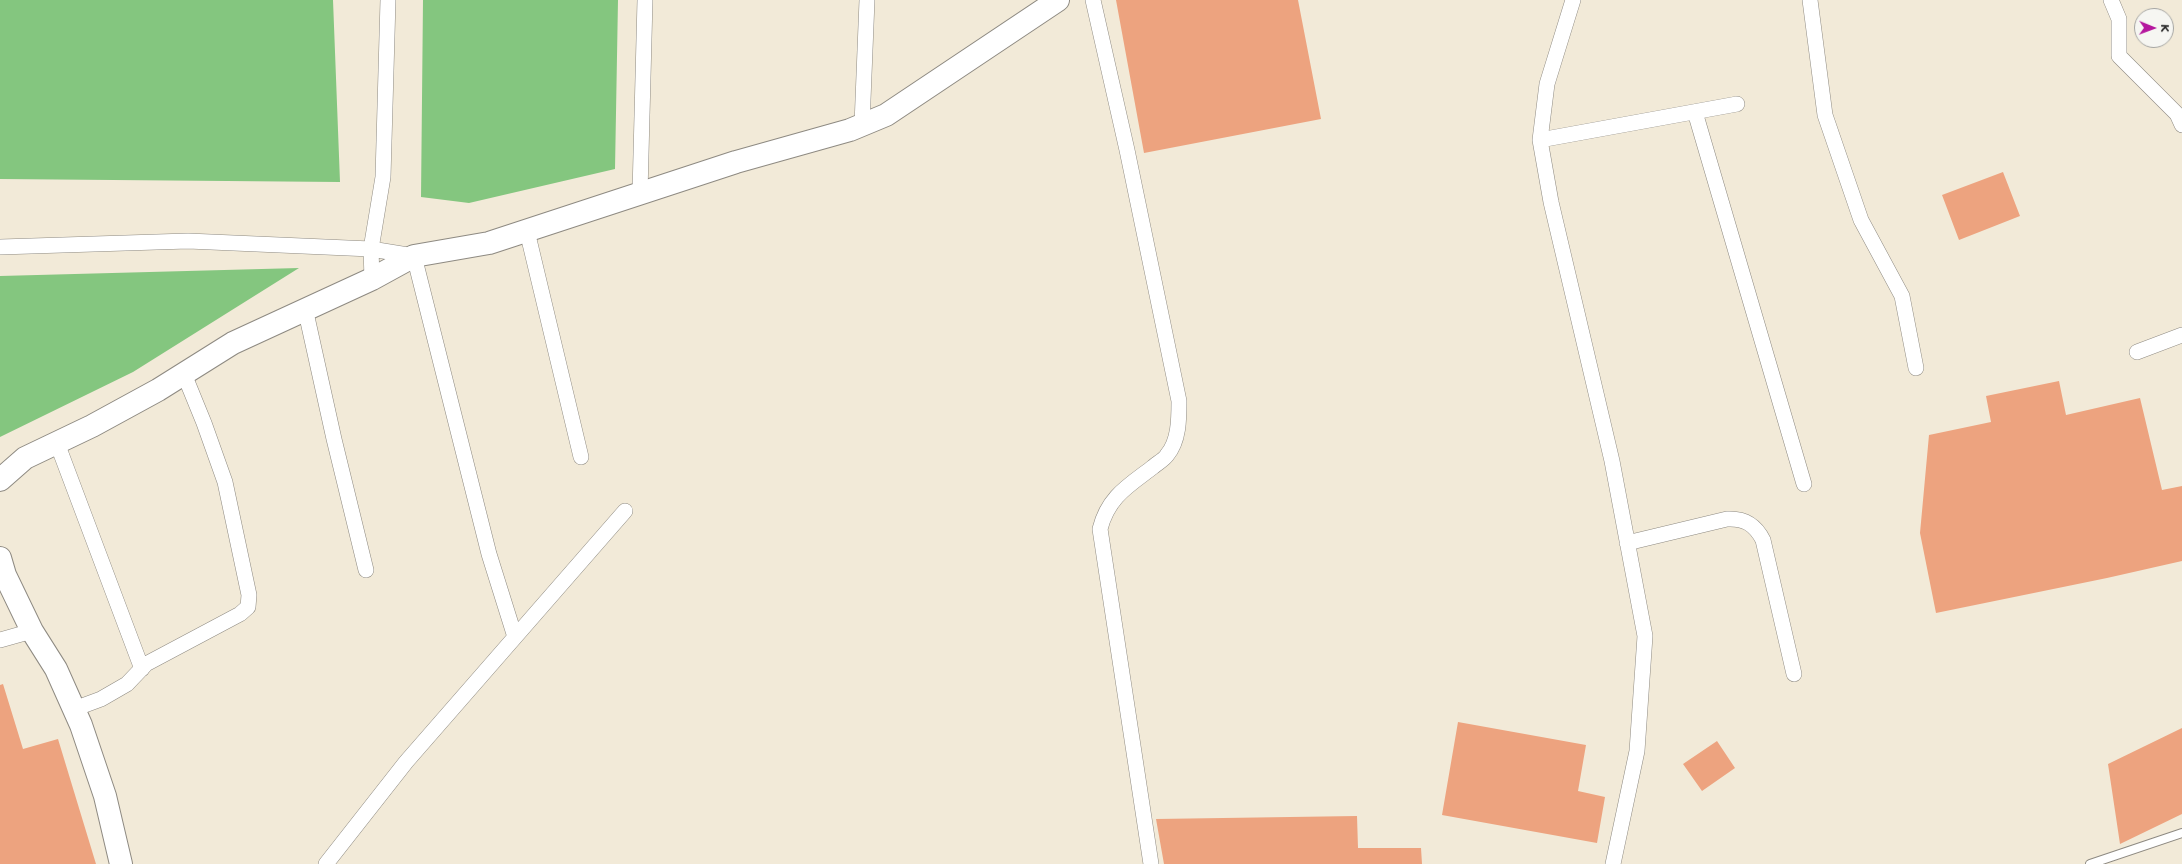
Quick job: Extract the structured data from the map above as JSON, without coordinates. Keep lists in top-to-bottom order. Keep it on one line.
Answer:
{"north":"right"}
